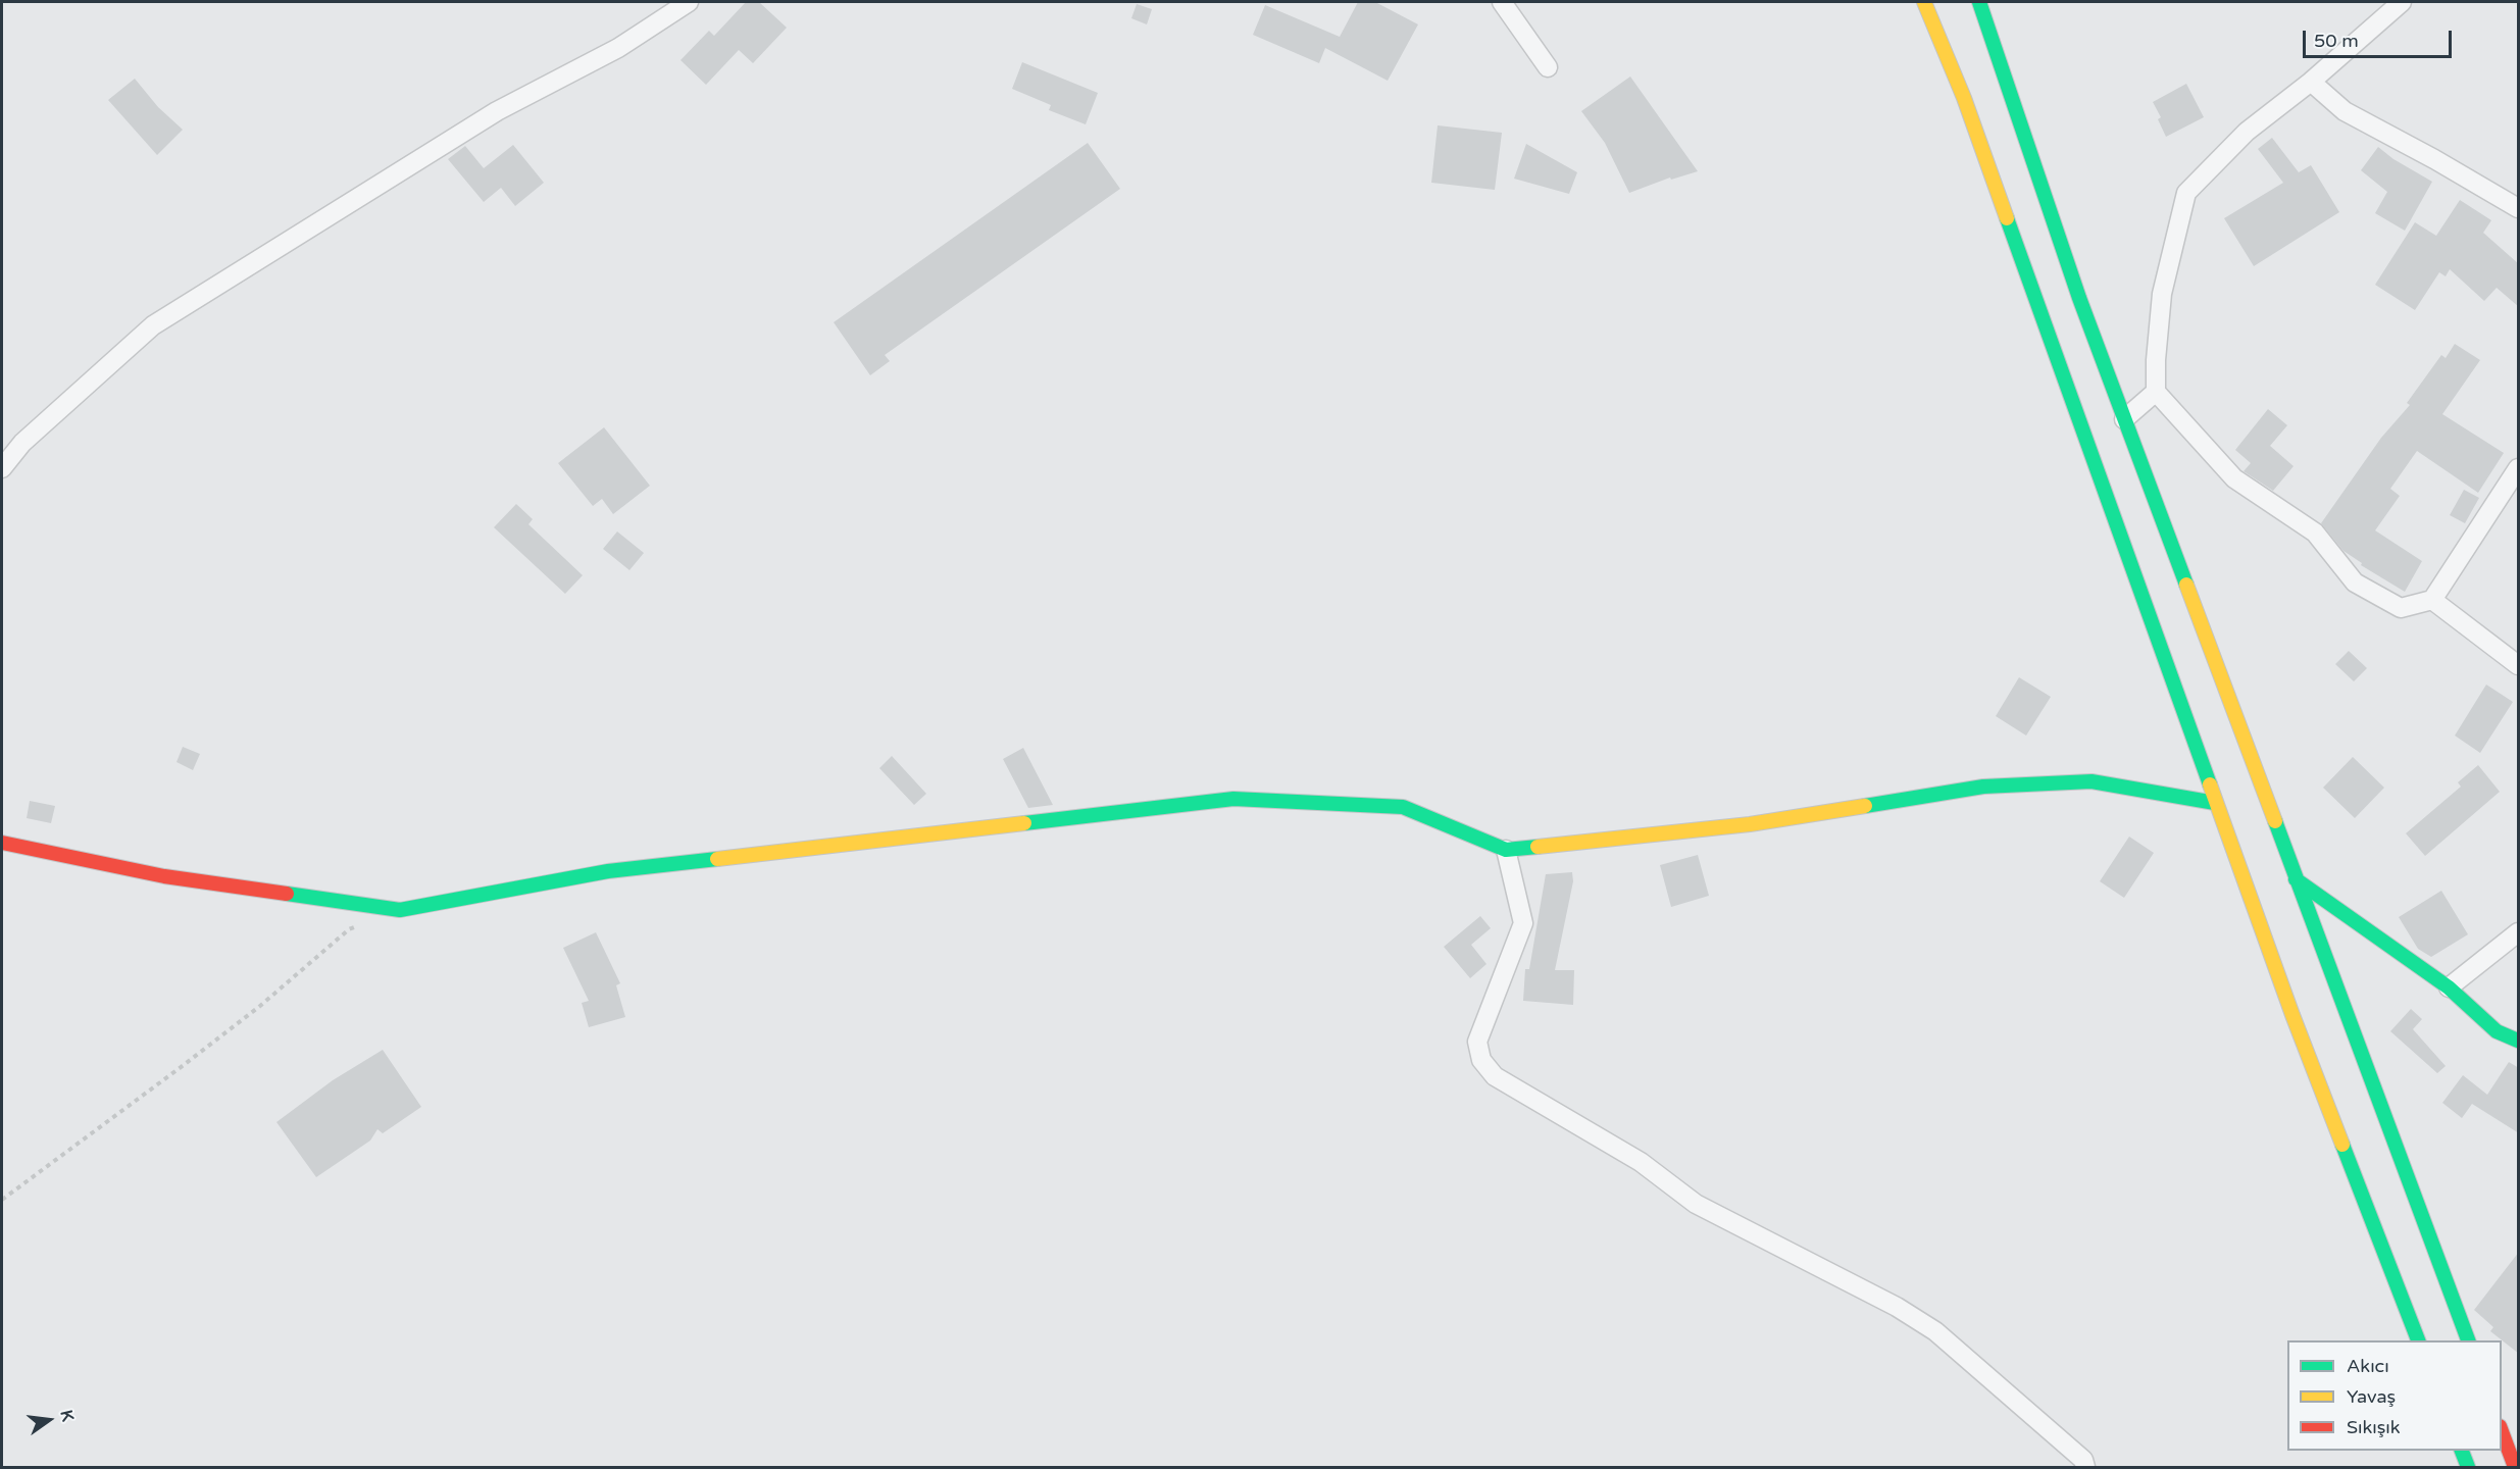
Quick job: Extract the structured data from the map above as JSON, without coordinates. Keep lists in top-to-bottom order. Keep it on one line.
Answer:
{"legend":["Akıcı","Yavaş","Sıkışık"],"scale_bar":"50 m","north":"right"}
